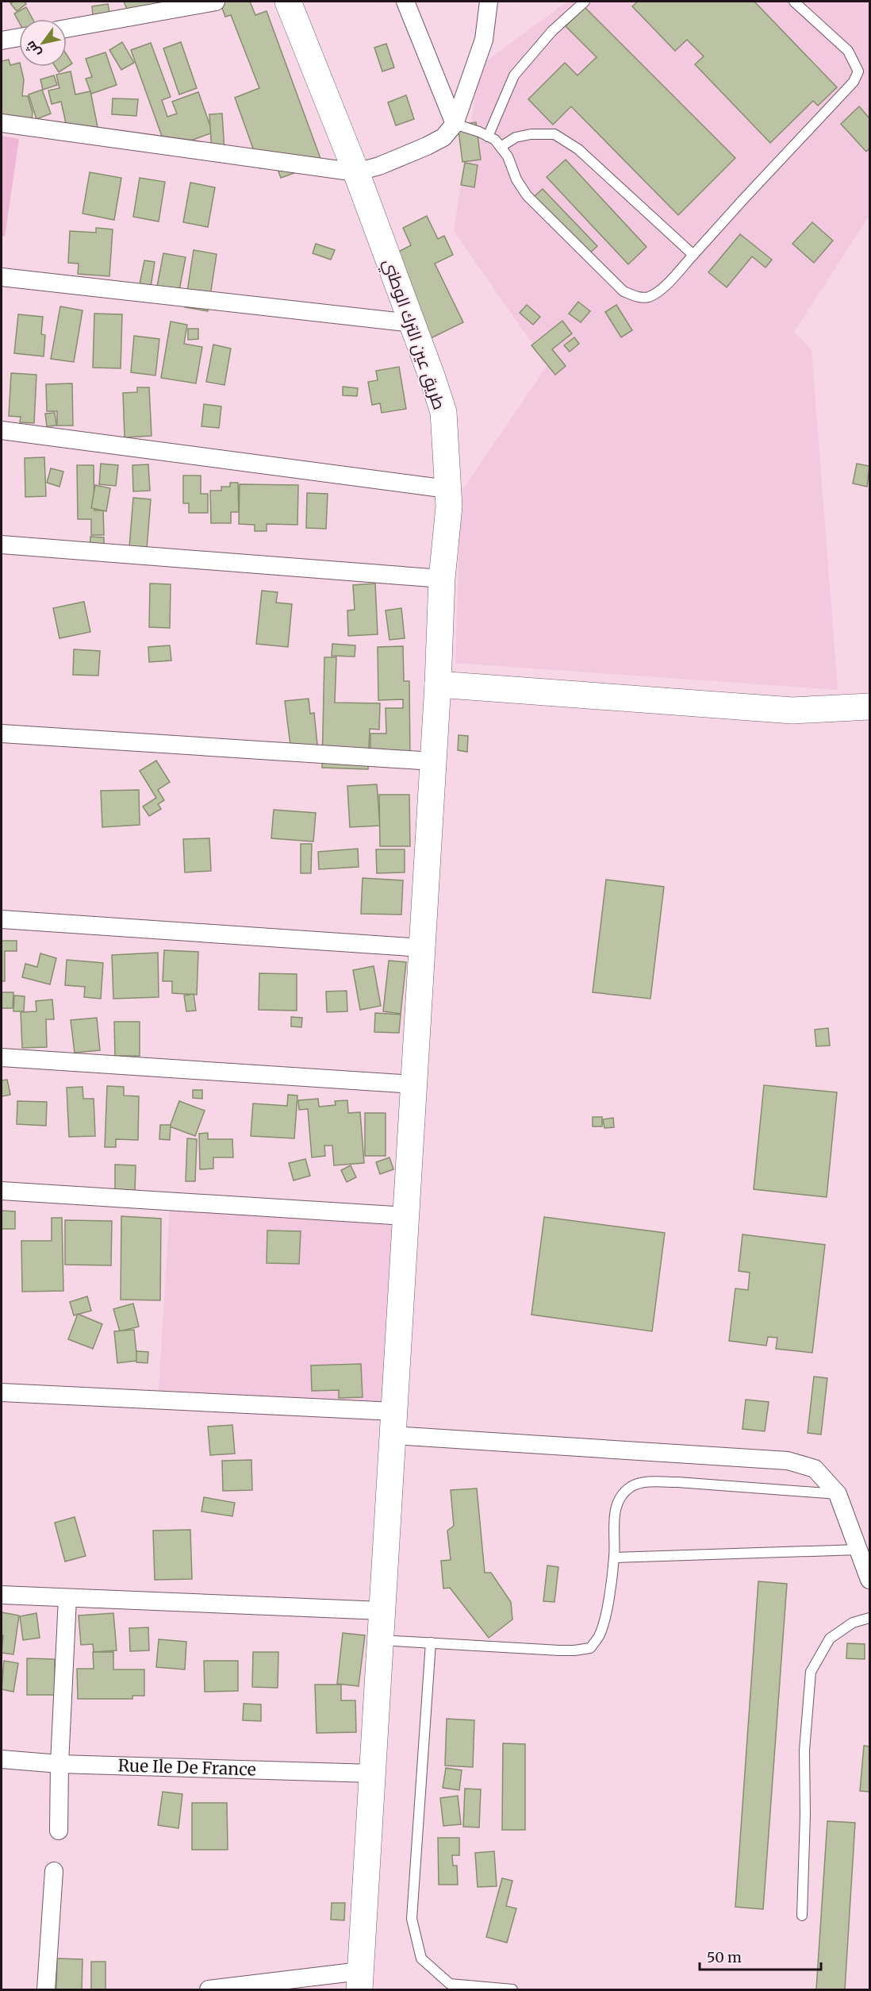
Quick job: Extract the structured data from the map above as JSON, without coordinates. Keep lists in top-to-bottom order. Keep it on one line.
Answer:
{"streets":{"main road":["طريق عين الترك الوطني"],"street":["Rue Ile De France"]},"crossings":[["طريق عين الترك الوطني","Rue Ile De France"]],"scale_bar":"50 m","north":"bottom left"}
